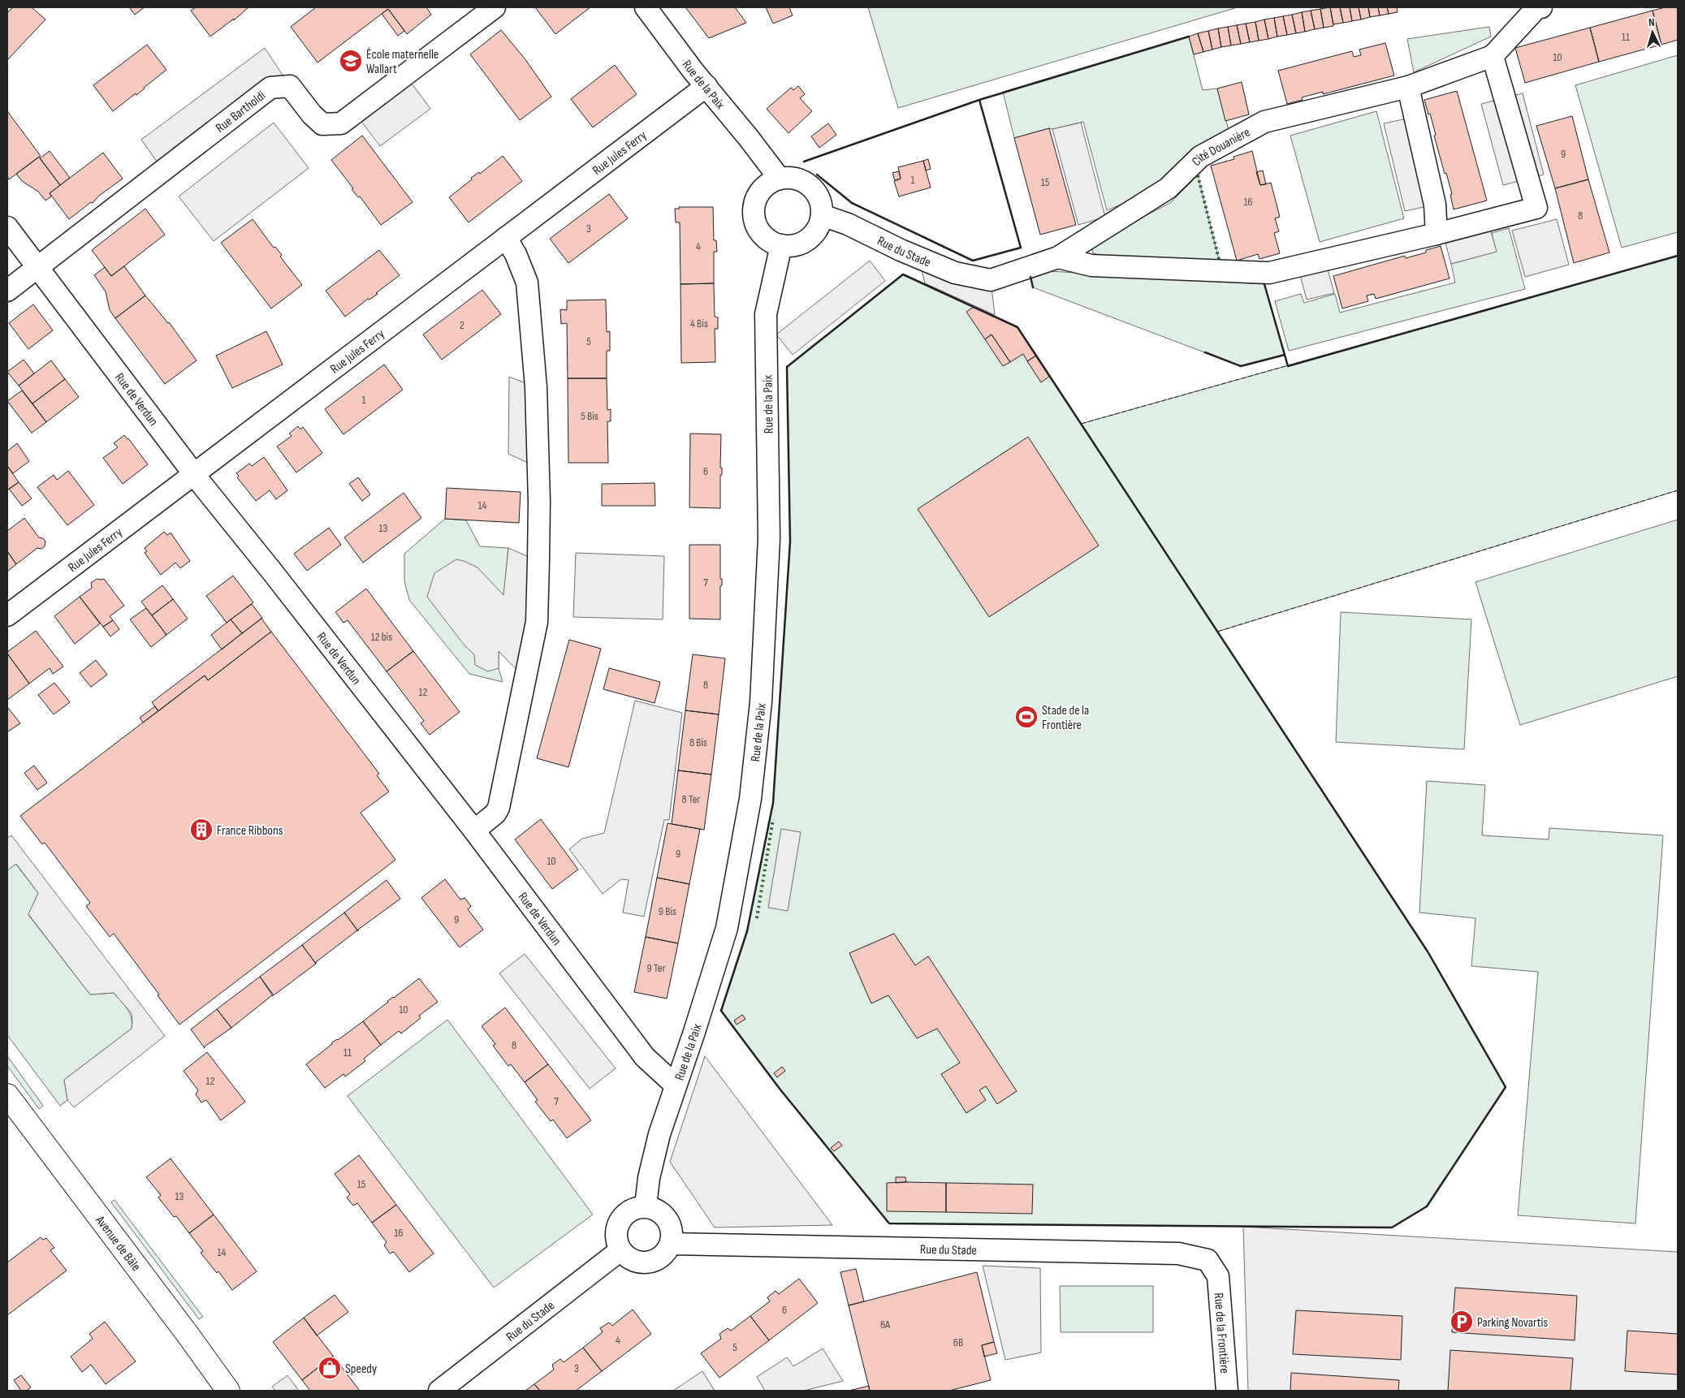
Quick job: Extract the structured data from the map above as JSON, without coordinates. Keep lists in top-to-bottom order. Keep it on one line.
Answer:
{"streets":{"main road":["Avenue de Bâle"],"street":["Rue de la Paix","Rue Bartholdi","Cité Douanière","Rue Jules Ferry","Rue du Stade","Rue de Verdun","Rue de la Frontière"]},"crossings":[["Rue de la Paix","Rue Jules Ferry"],["Rue de la Paix","Rue du Stade"],["Rue de la Paix","Rue de Verdun"],["Rue Bartholdi","Rue de Verdun"],["Cité Douanière","Rue du Stade"],["Rue Jules Ferry","Rue de Verdun"],["Rue du Stade","Rue de la Frontière"]],"places":{"school or university":["École maternelle Wallart"],"sports":["Stade de la Frontière"],"building":["France Ribbons"],"parking":["Parking Novartis"],"shop":["Speedy"]},"house_numbers":["11","10","9","1","15","16","8","3","4","4 Bis","2","5","1","5 Bis","6","14","13","7","12 bis","8","12","8 Bis","8 Ter","9","10","9 Bis","9","9 Ter","10","8","11","12","7","15","13","16","14","6","6A","4","6B","5","3"],"north":"top"}
